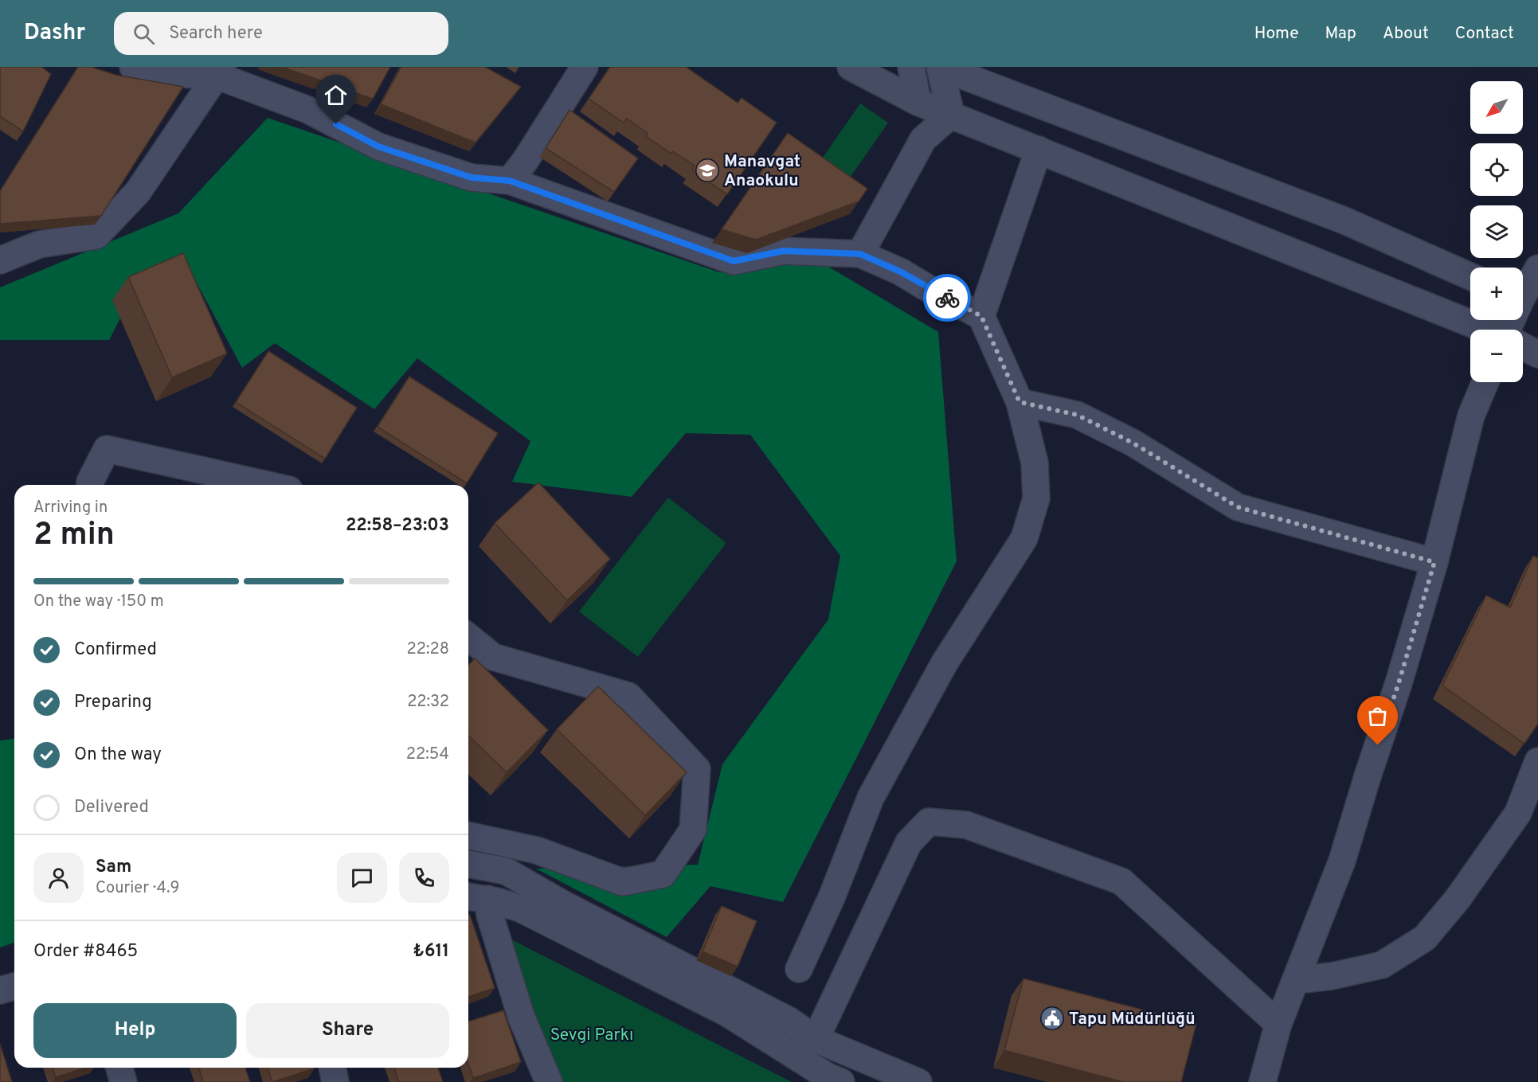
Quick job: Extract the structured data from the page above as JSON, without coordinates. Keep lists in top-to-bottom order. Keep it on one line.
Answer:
{"parks":["Sevgi Parkı"],"places":{"school or university":["Manavgat Anaokulu"],"public building":["Tapu Müdürlüğü"]},"north":"bottom left","page":{"header":"Dashr","search":"Search here","nav":["Home","Map","About","Contact"],"map_buttons":["+","−"],"heading":["2 min","Arriving in","22:58–23:03"],"panel":["Sam","Courier · 4.9","Order #8465","₺611"],"bar":"On the way · 150 m","list":[["Confirmed","22:28"],["Preparing","22:32"],["On the way","22:54"],"Delivered"],"buttons":["Help","Share"]}}
